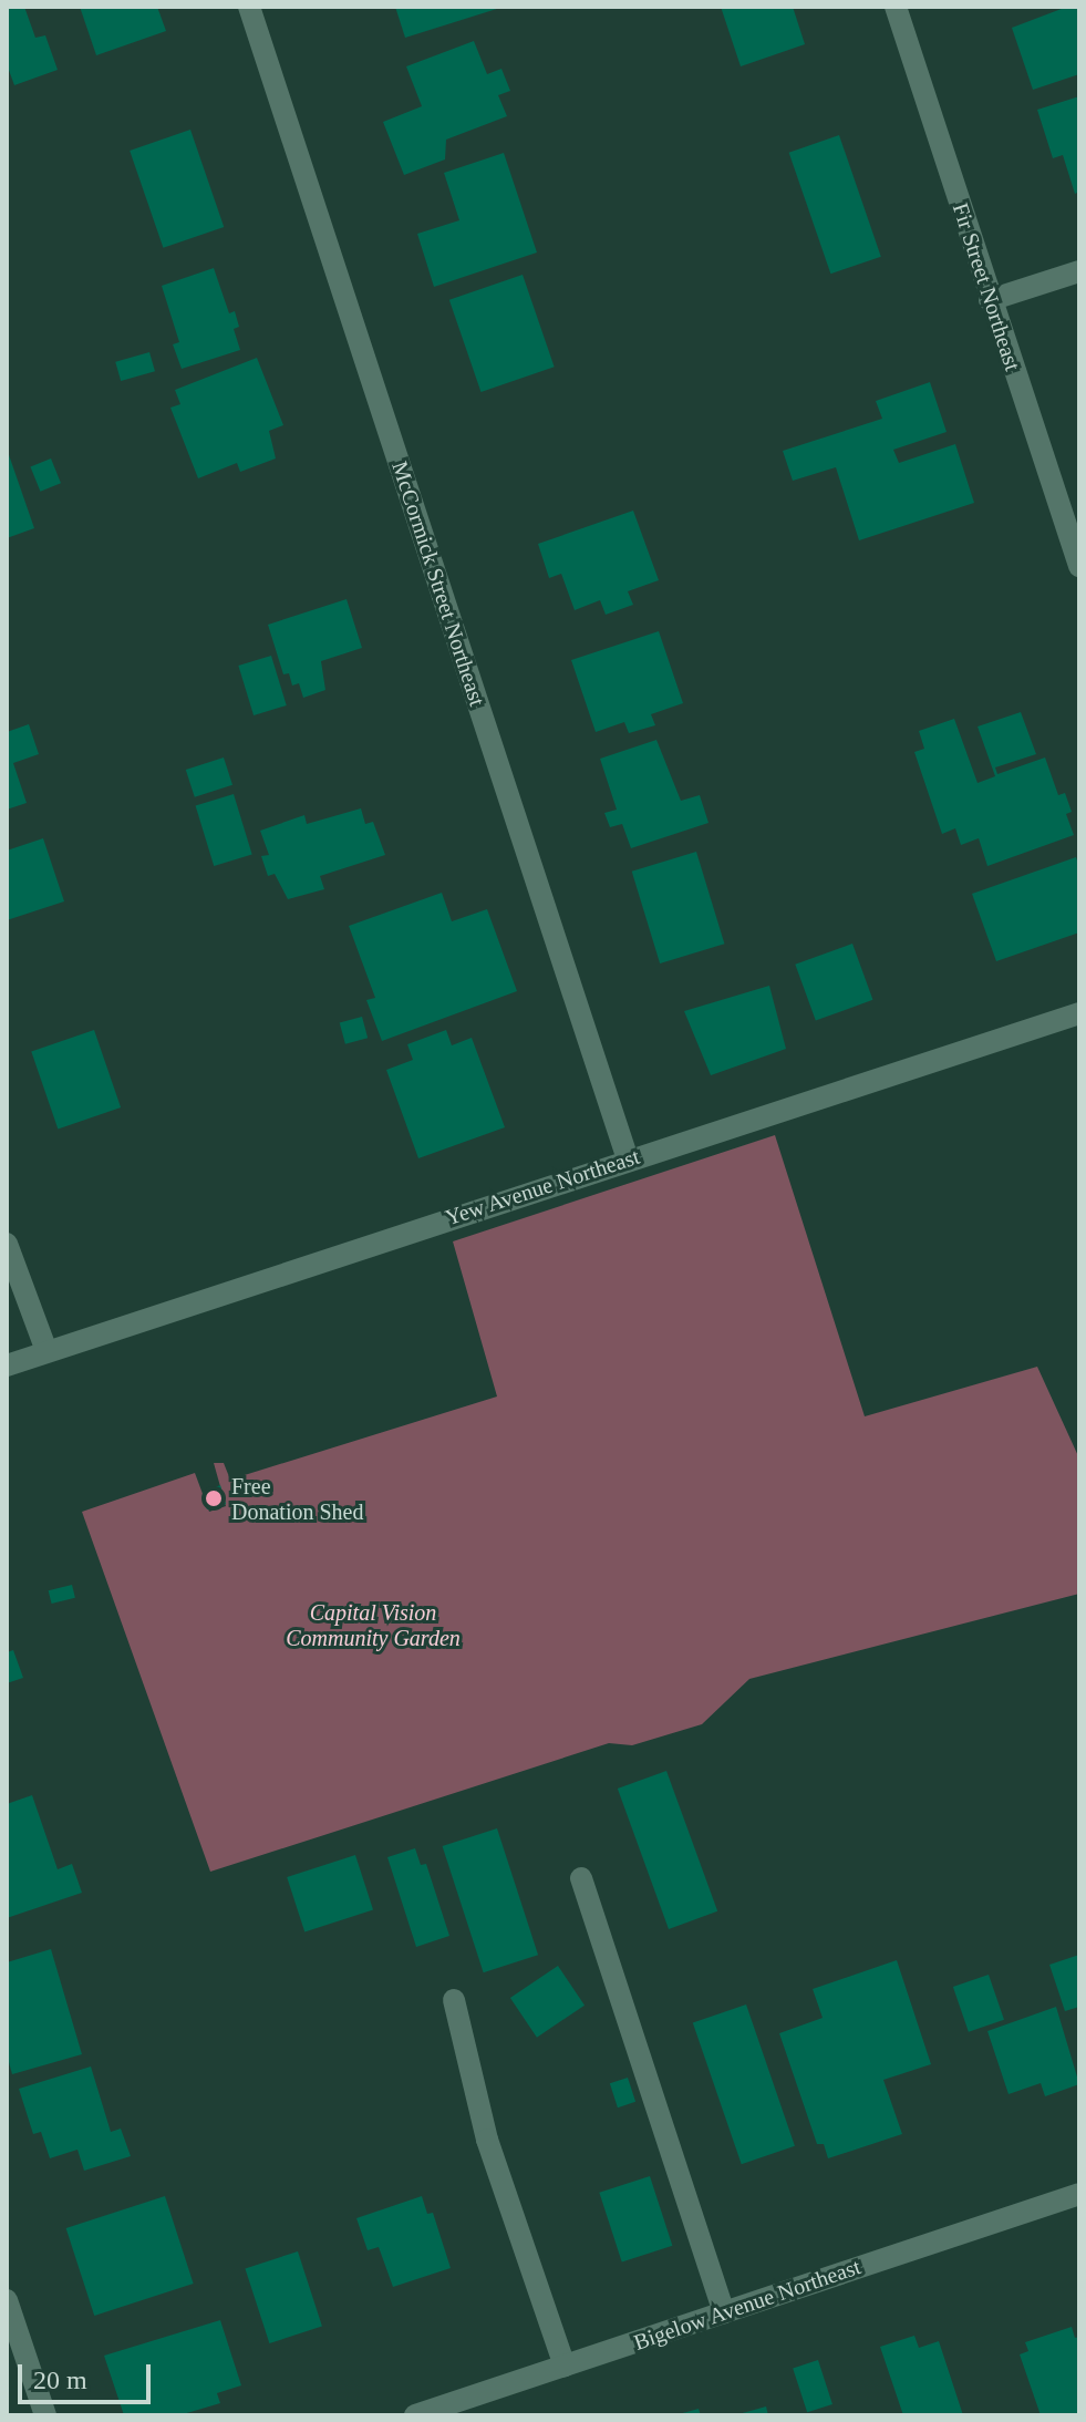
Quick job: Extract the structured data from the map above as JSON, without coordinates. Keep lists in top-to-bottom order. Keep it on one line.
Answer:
{"streets":{"street":["Fir Street Northeast","McCormick Street Northeast","Yew Avenue Northeast","Bigelow Avenue Northeast"]},"crossings":[["McCormick Street Northeast","Yew Avenue Northeast"]],"parks":["Capital Vision Community Garden"],"places":["Free Donation Shed"],"scale_bar":"20 m"}
